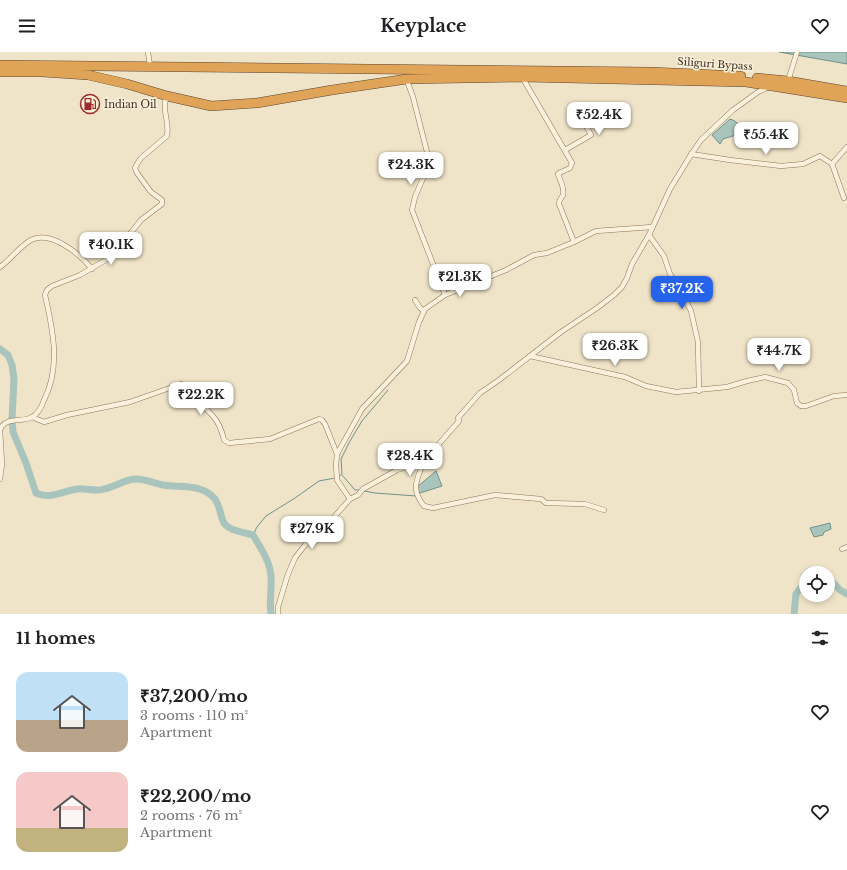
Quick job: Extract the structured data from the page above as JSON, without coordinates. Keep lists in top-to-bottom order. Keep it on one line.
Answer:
{"streets":{"highway":["Siliguri Bypass"]},"places":{"fuel station":["Indian Oil"]},"page":{"header":"Keyplace","price":["₹52.4K","₹55.4K","₹24.3K","₹40.1K","₹21.3K","₹37.2K","₹26.3K","₹44.7K","₹22.2K","₹28.4K","₹27.9K"],"heading":"11 homes","list":[{"name":"₹37,200/mo","note":"3 rooms · 110 m² · Apartment"},{"name":"₹22,200/mo","note":"2 rooms · 76 m² · Apartment"}]}}
